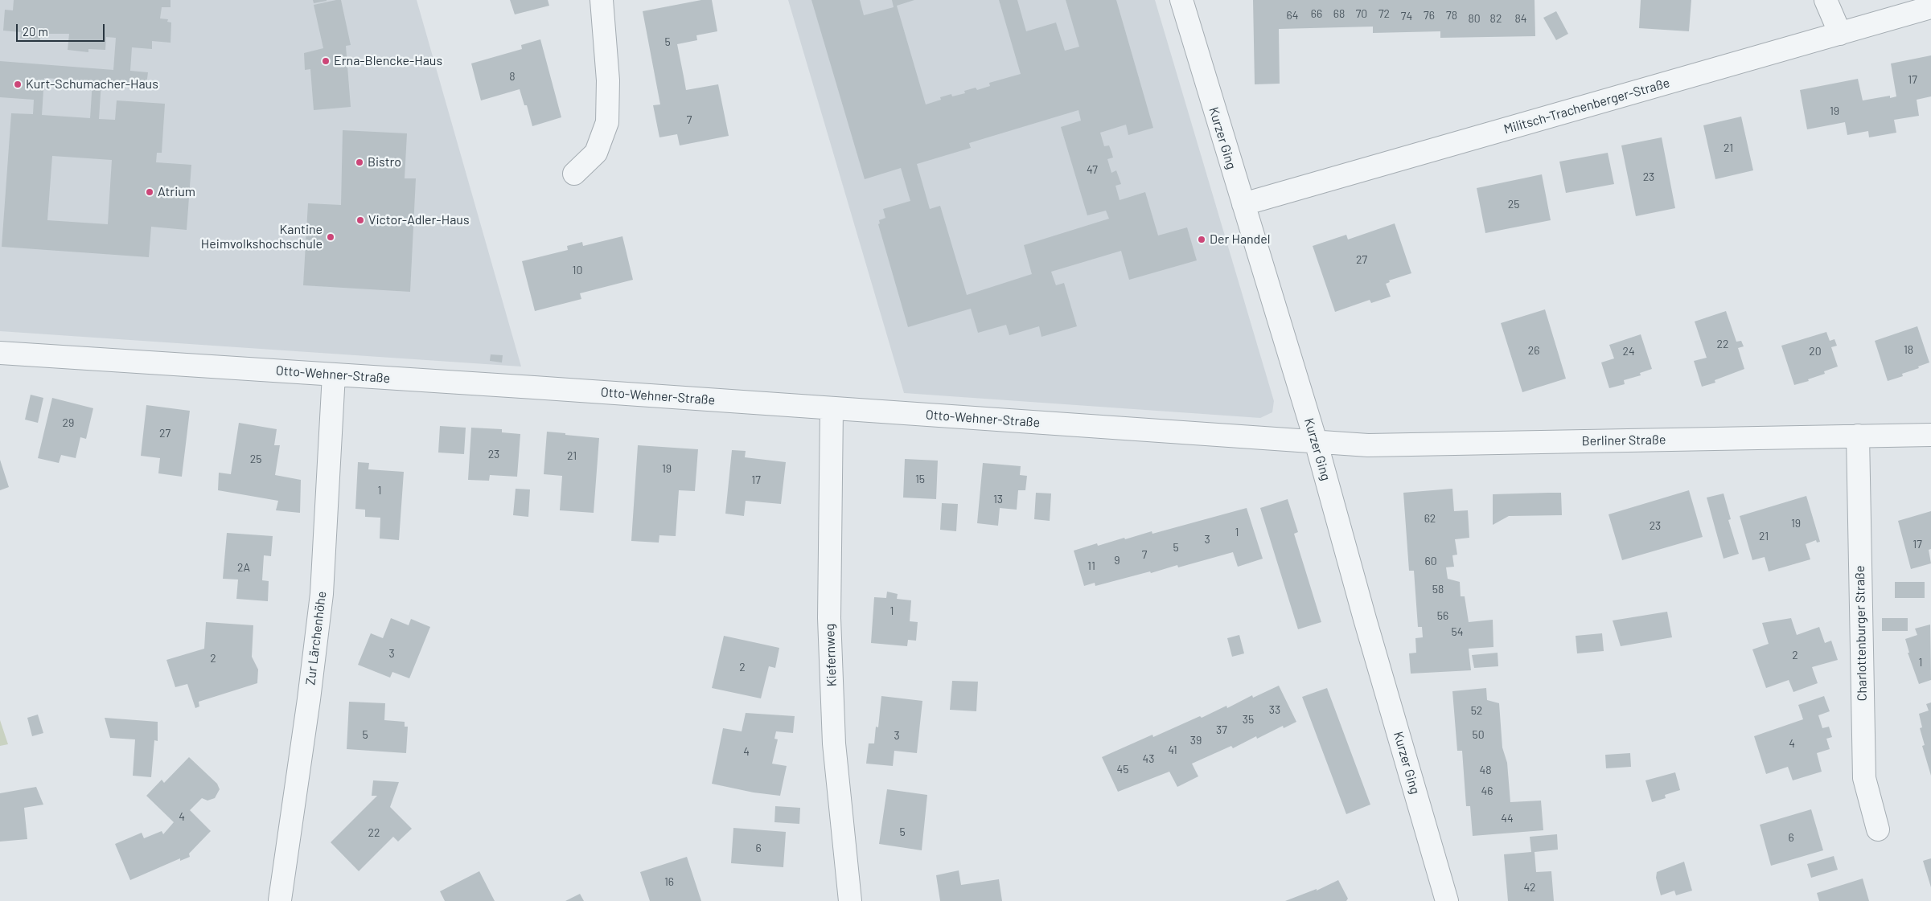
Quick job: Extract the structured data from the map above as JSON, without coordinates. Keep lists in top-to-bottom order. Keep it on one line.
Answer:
{"streets":{"street":["Militsch-Trachenberger-Straße","Kurzer Ging","Otto-Wehner-Straße","Berliner Straße","Charlottenburger Straße","Zur Lärchenhöhe","Kiefernweg"]},"crossings":[["Militsch-Trachenberger-Straße","Kurzer Ging"],["Kurzer Ging","Otto-Wehner-Straße"],["Kurzer Ging","Berliner Straße"],["Otto-Wehner-Straße","Berliner Straße"],["Otto-Wehner-Straße","Zur Lärchenhöhe"],["Otto-Wehner-Straße","Kiefernweg"],["Berliner Straße","Charlottenburger Straße"]],"places":["Erna-Blencke-Haus","Kurt-Schumacher-Haus","Bistro","Atrium","Victor-Adler-Haus","Kantine Heimvolkshochschule","Der Handel"],"house_numbers":["66","68","70","72","64","76","78","74","80","82","84","5","8","17","19","7","21","47","23","25","27","10","22","18","26","24","20","29","27","23","21","25","19","15","17","1","13","62","19","23","1","21","3","17","5","7","9","60","11","2A","58","1","56","54","3","2","2","1","2","33","52","35","37","5","50","3","39","4","41","4","43","45","48","46","4","44","5","22","6","6","16","42"],"scale_bar":"20 m"}
